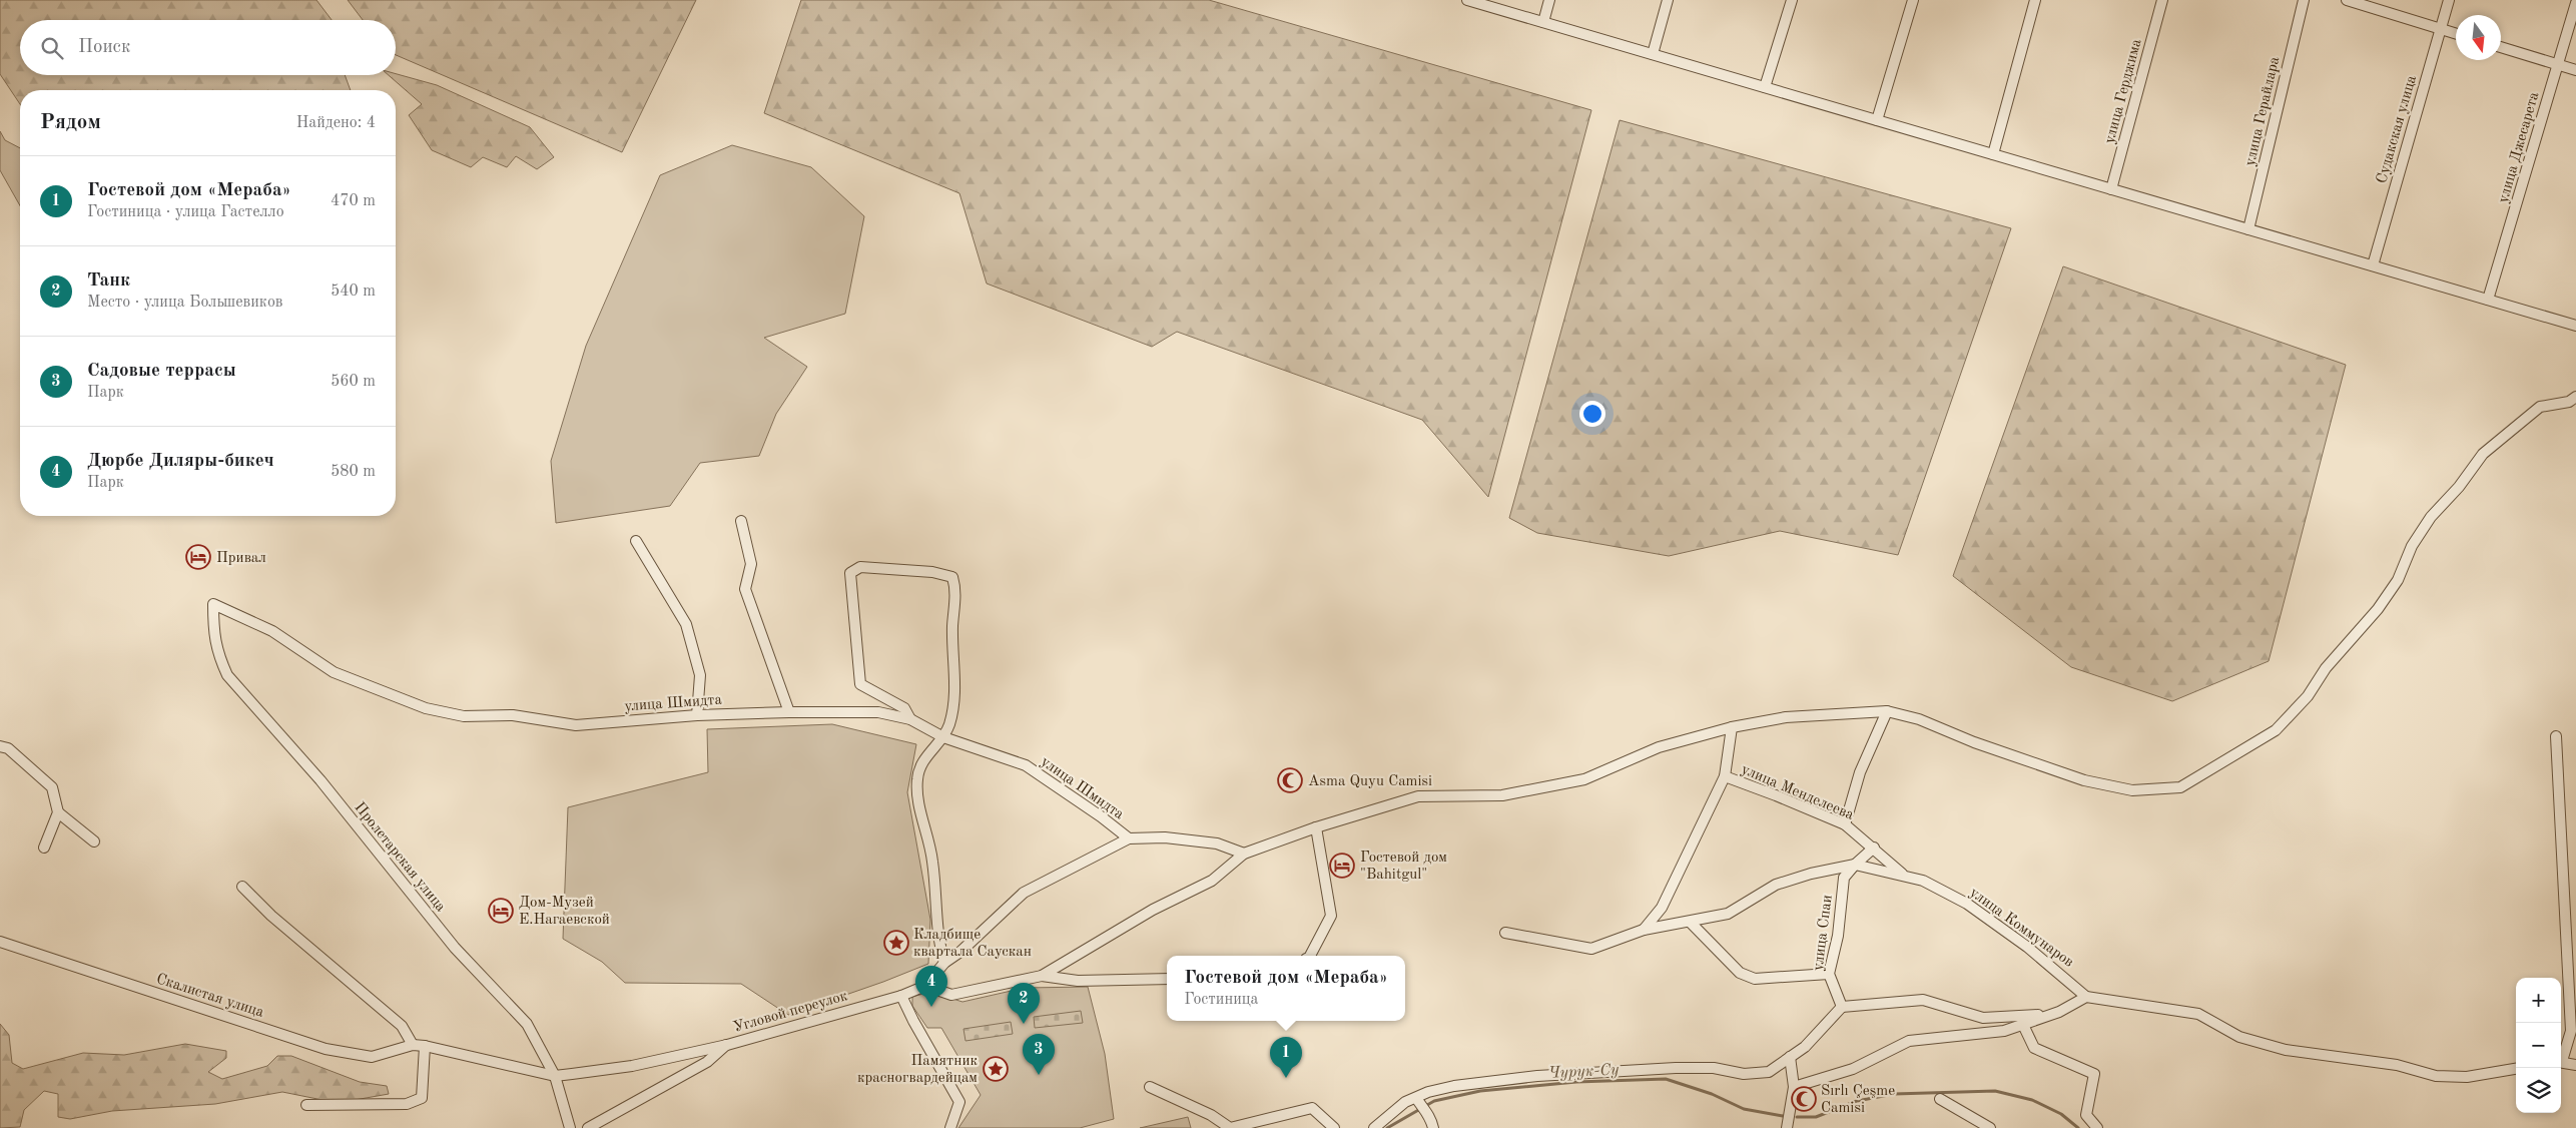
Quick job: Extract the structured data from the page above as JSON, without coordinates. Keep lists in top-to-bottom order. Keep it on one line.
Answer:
{"streets":{"street":["улица Герджима","улица Герайлара","Судакская улица","улица Джесарета","улица Шмидта","улица Менделеева","Пролетарская улица","улица Коммунаров","улица Спаи","Скалистая улица","Угловой переулок"]},"crossings":[["улица Шмидта","Пролетарская улица"],["улица Менделеева","улица Коммунаров"],["улица Менделеева","улица Спаи"],["Пролетарская улица","Скалистая улица"],["улица Коммунаров","улица Спаи"]],"water":["Чурук-Су"],"places":{"hotel":["Привал","Гостевой дом \"Bahitgul\"","Дом-Музей Е.Нагаевской"],"mosque":["Asma Quyu Camisi","Sırlı Çeşme Camisi"],"place":["Кладбище квартала Саускан","Памятник красногвардейцам"]},"north":"bottom","page":{"search":"Поиск","heading":["Рядом","Найдено: 4"],"list":[{"mark":"1","name":"Гостевой дом «Мераба»","note":"Гостиница · улица Гастелло","value":"470 m"},{"mark":"2","name":"Танк","note":"Место · улица Большевиков","value":"540 m"},{"mark":"3","name":"Садовые террасы","note":"Парк","value":"560 m"},{"mark":"4","name":"Дюрбе Диляры-бикеч","note":"Парк","value":"580 m"}],"popup":["Гостевой дом «Мераба»","Гостиница"],"pins":["4","2","3","1"],"map_buttons":["+","−"]}}
